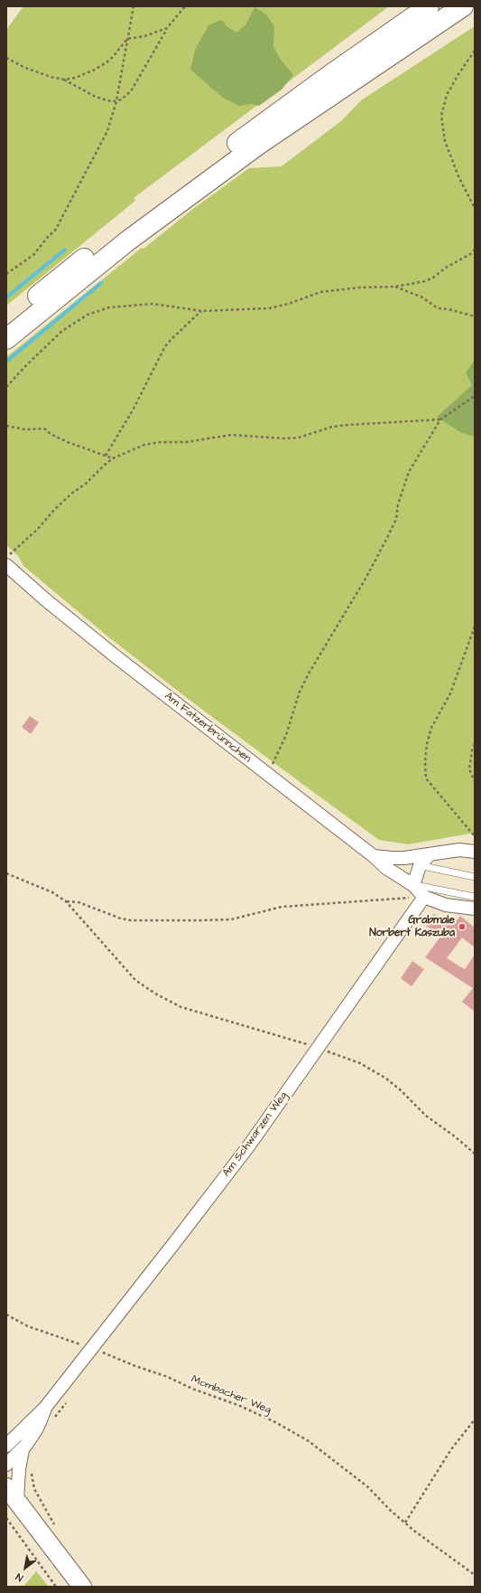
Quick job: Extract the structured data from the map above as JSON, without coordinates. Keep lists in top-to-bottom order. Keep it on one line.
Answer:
{"streets":{"street":["Am Fatzerbrünnchen","Am Schwarzen Weg"],"path":["Mombacher Weg"]},"crossings":[["Am Fatzerbrünnchen","Am Schwarzen Weg"],["Am Schwarzen Weg","Mombacher Weg"]],"places":["Grabmale Norbert Kaszuba"],"north":"bottom left"}
